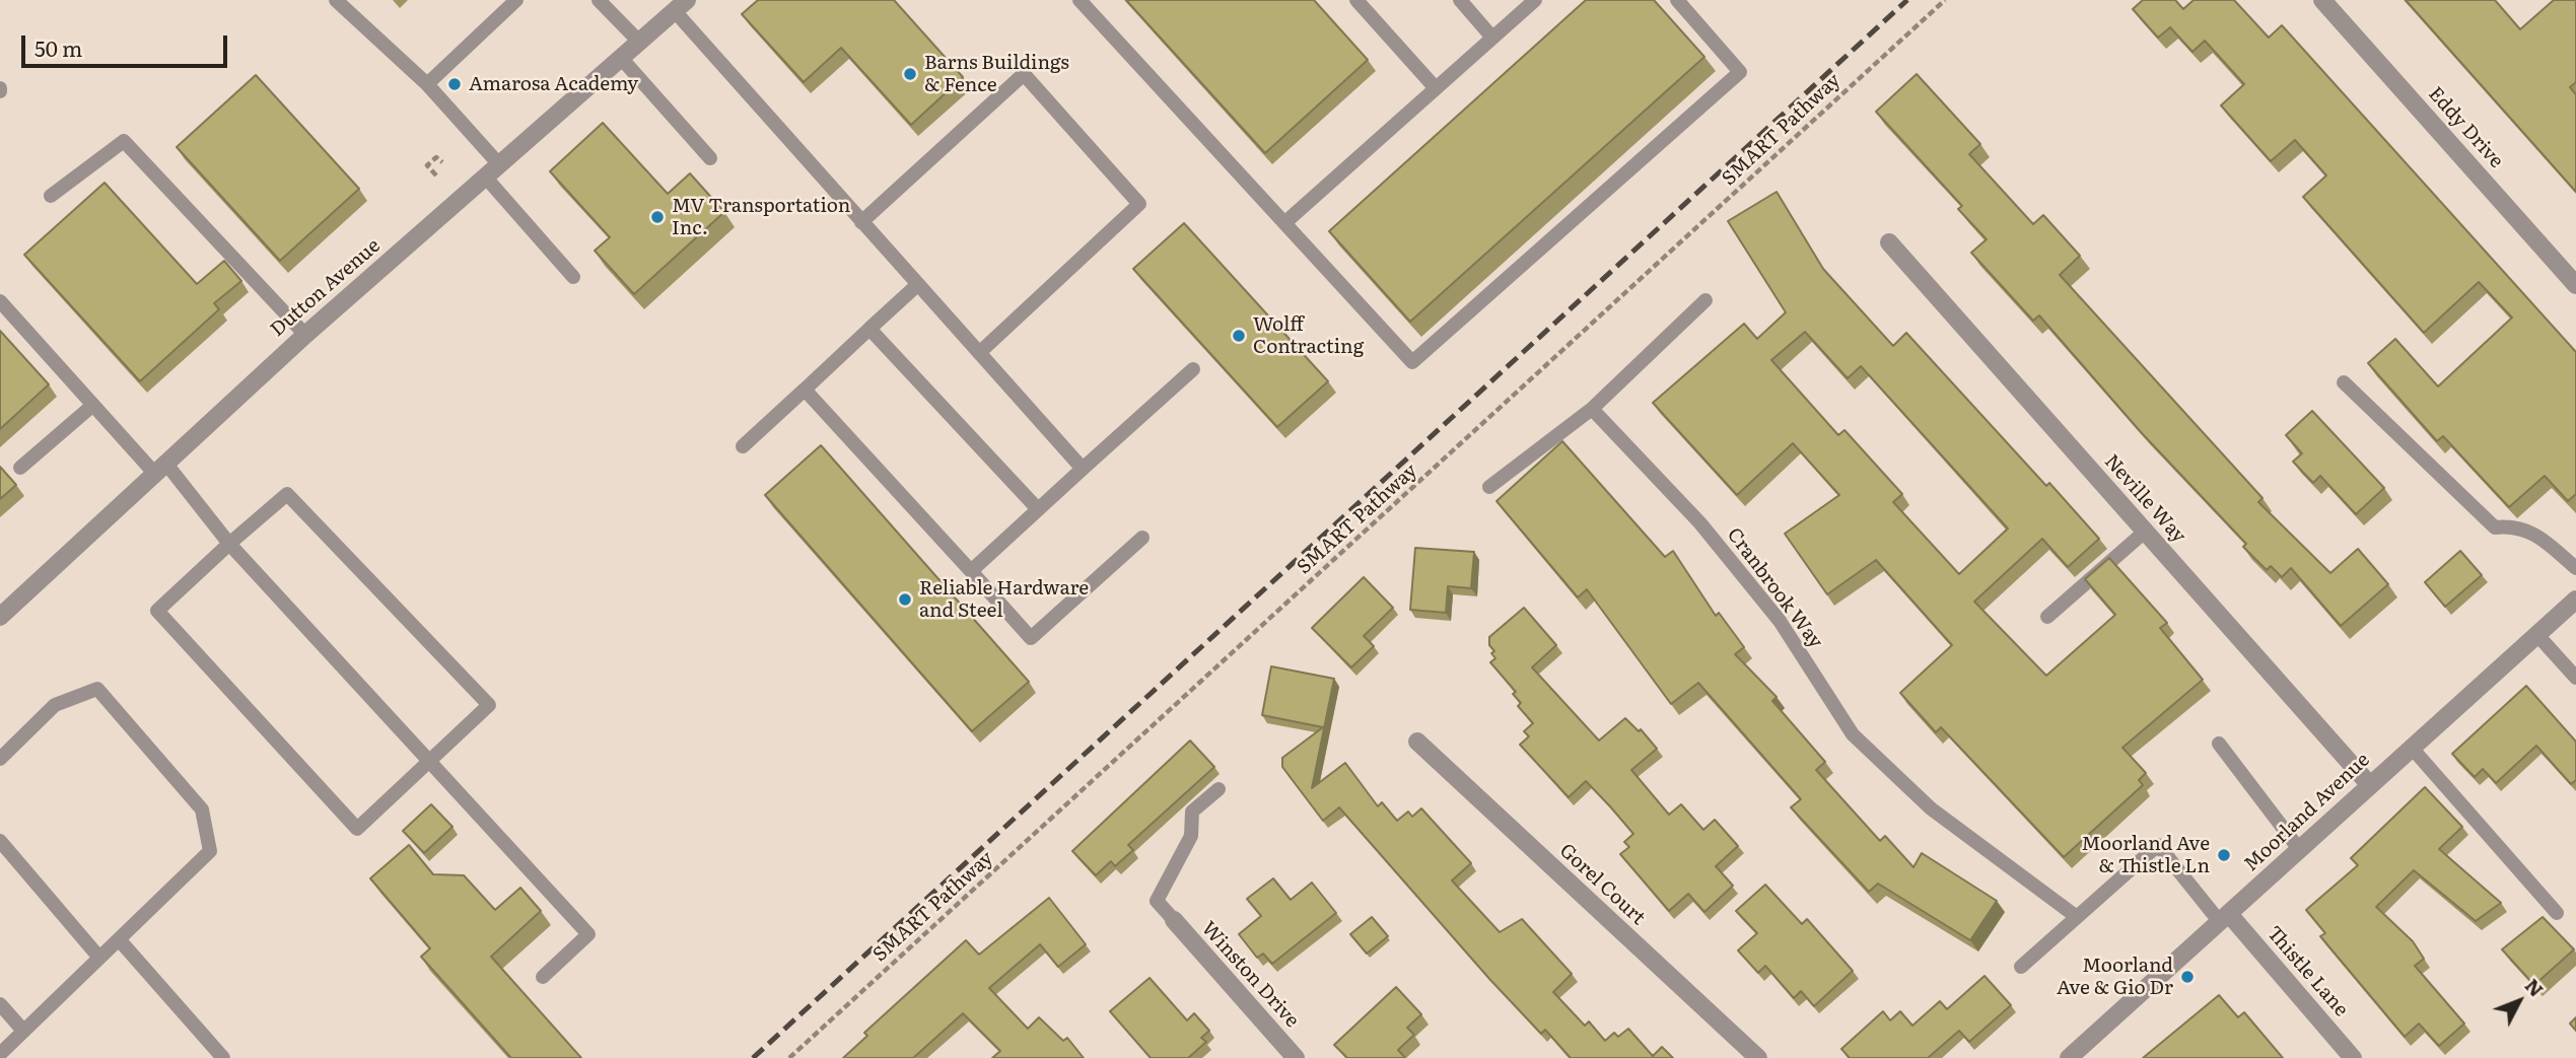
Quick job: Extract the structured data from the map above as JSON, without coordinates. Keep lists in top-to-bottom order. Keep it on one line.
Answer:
{"streets":{"street":["Eddy Drive","Dutton Avenue","Neville Way","Moorland Avenue","Gorel Court","Thistle Lane","Winston Drive"],"lane":["Cranbrook Way"],"path":["SMART Pathway"]},"crossings":[["Neville Way","Moorland Avenue"],["Moorland Avenue","Thistle Lane"]],"places":["Barns Buildings & Fence","Amarosa Academy","MV Transportation Inc.","Wolff Contracting","Reliable Hardware and Steel","Moorland Ave & Thistle Ln","Moorland Ave & Gio Dr"],"scale_bar":"50 m","north":"top right"}
